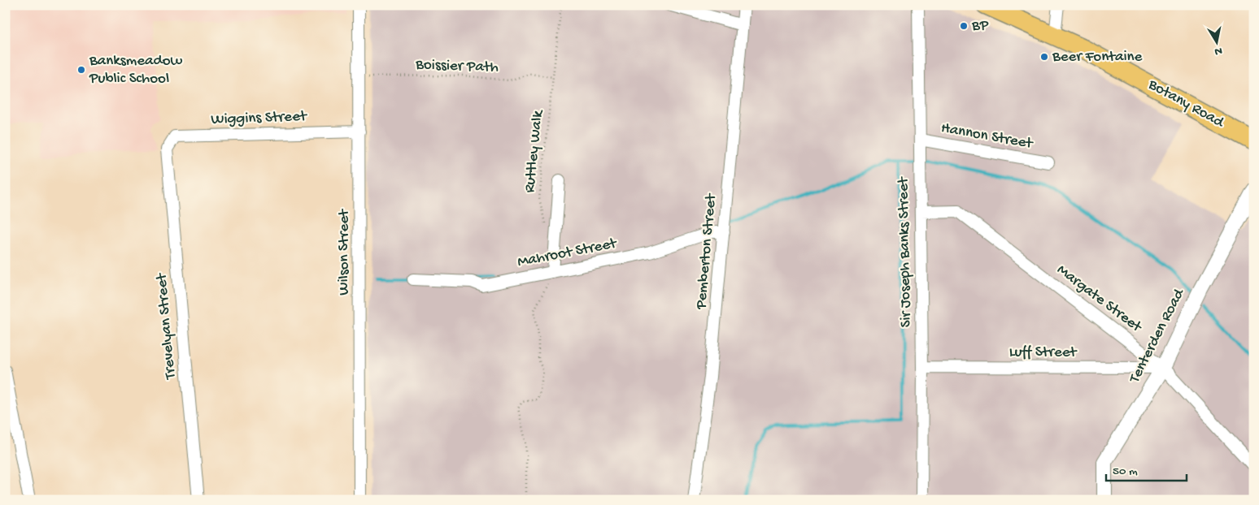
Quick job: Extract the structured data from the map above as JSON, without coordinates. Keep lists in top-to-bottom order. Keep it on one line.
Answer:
{"streets":{"main road":["Botany Road"],"street":["Wiggins Street","Hannon Street","Pemberton Street","Wilson Street","Sir Joseph Banks Street","Mahroot Street","Margate Street","Trevelyan Street","Tenterden Road","Luff Street"],"path":["Boissier Path","Ruttley Walk"]},"crossings":[["Boissier Path","Ruttley Walk"],["Boissier Path","Wilson Street"],["Wiggins Street","Wilson Street"],["Wiggins Street","Trevelyan Street"],["Hannon Street","Sir Joseph Banks Street"],["Pemberton Street","Mahroot Street"],["Sir Joseph Banks Street","Margate Street"],["Sir Joseph Banks Street","Luff Street"],["Margate Street","Tenterden Road"],["Margate Street","Luff Street"],["Tenterden Road","Luff Street"]],"places":["BP","Beer Fontaine","Banksmeadow Public School"],"scale_bar":"50 m","north":"bottom"}
